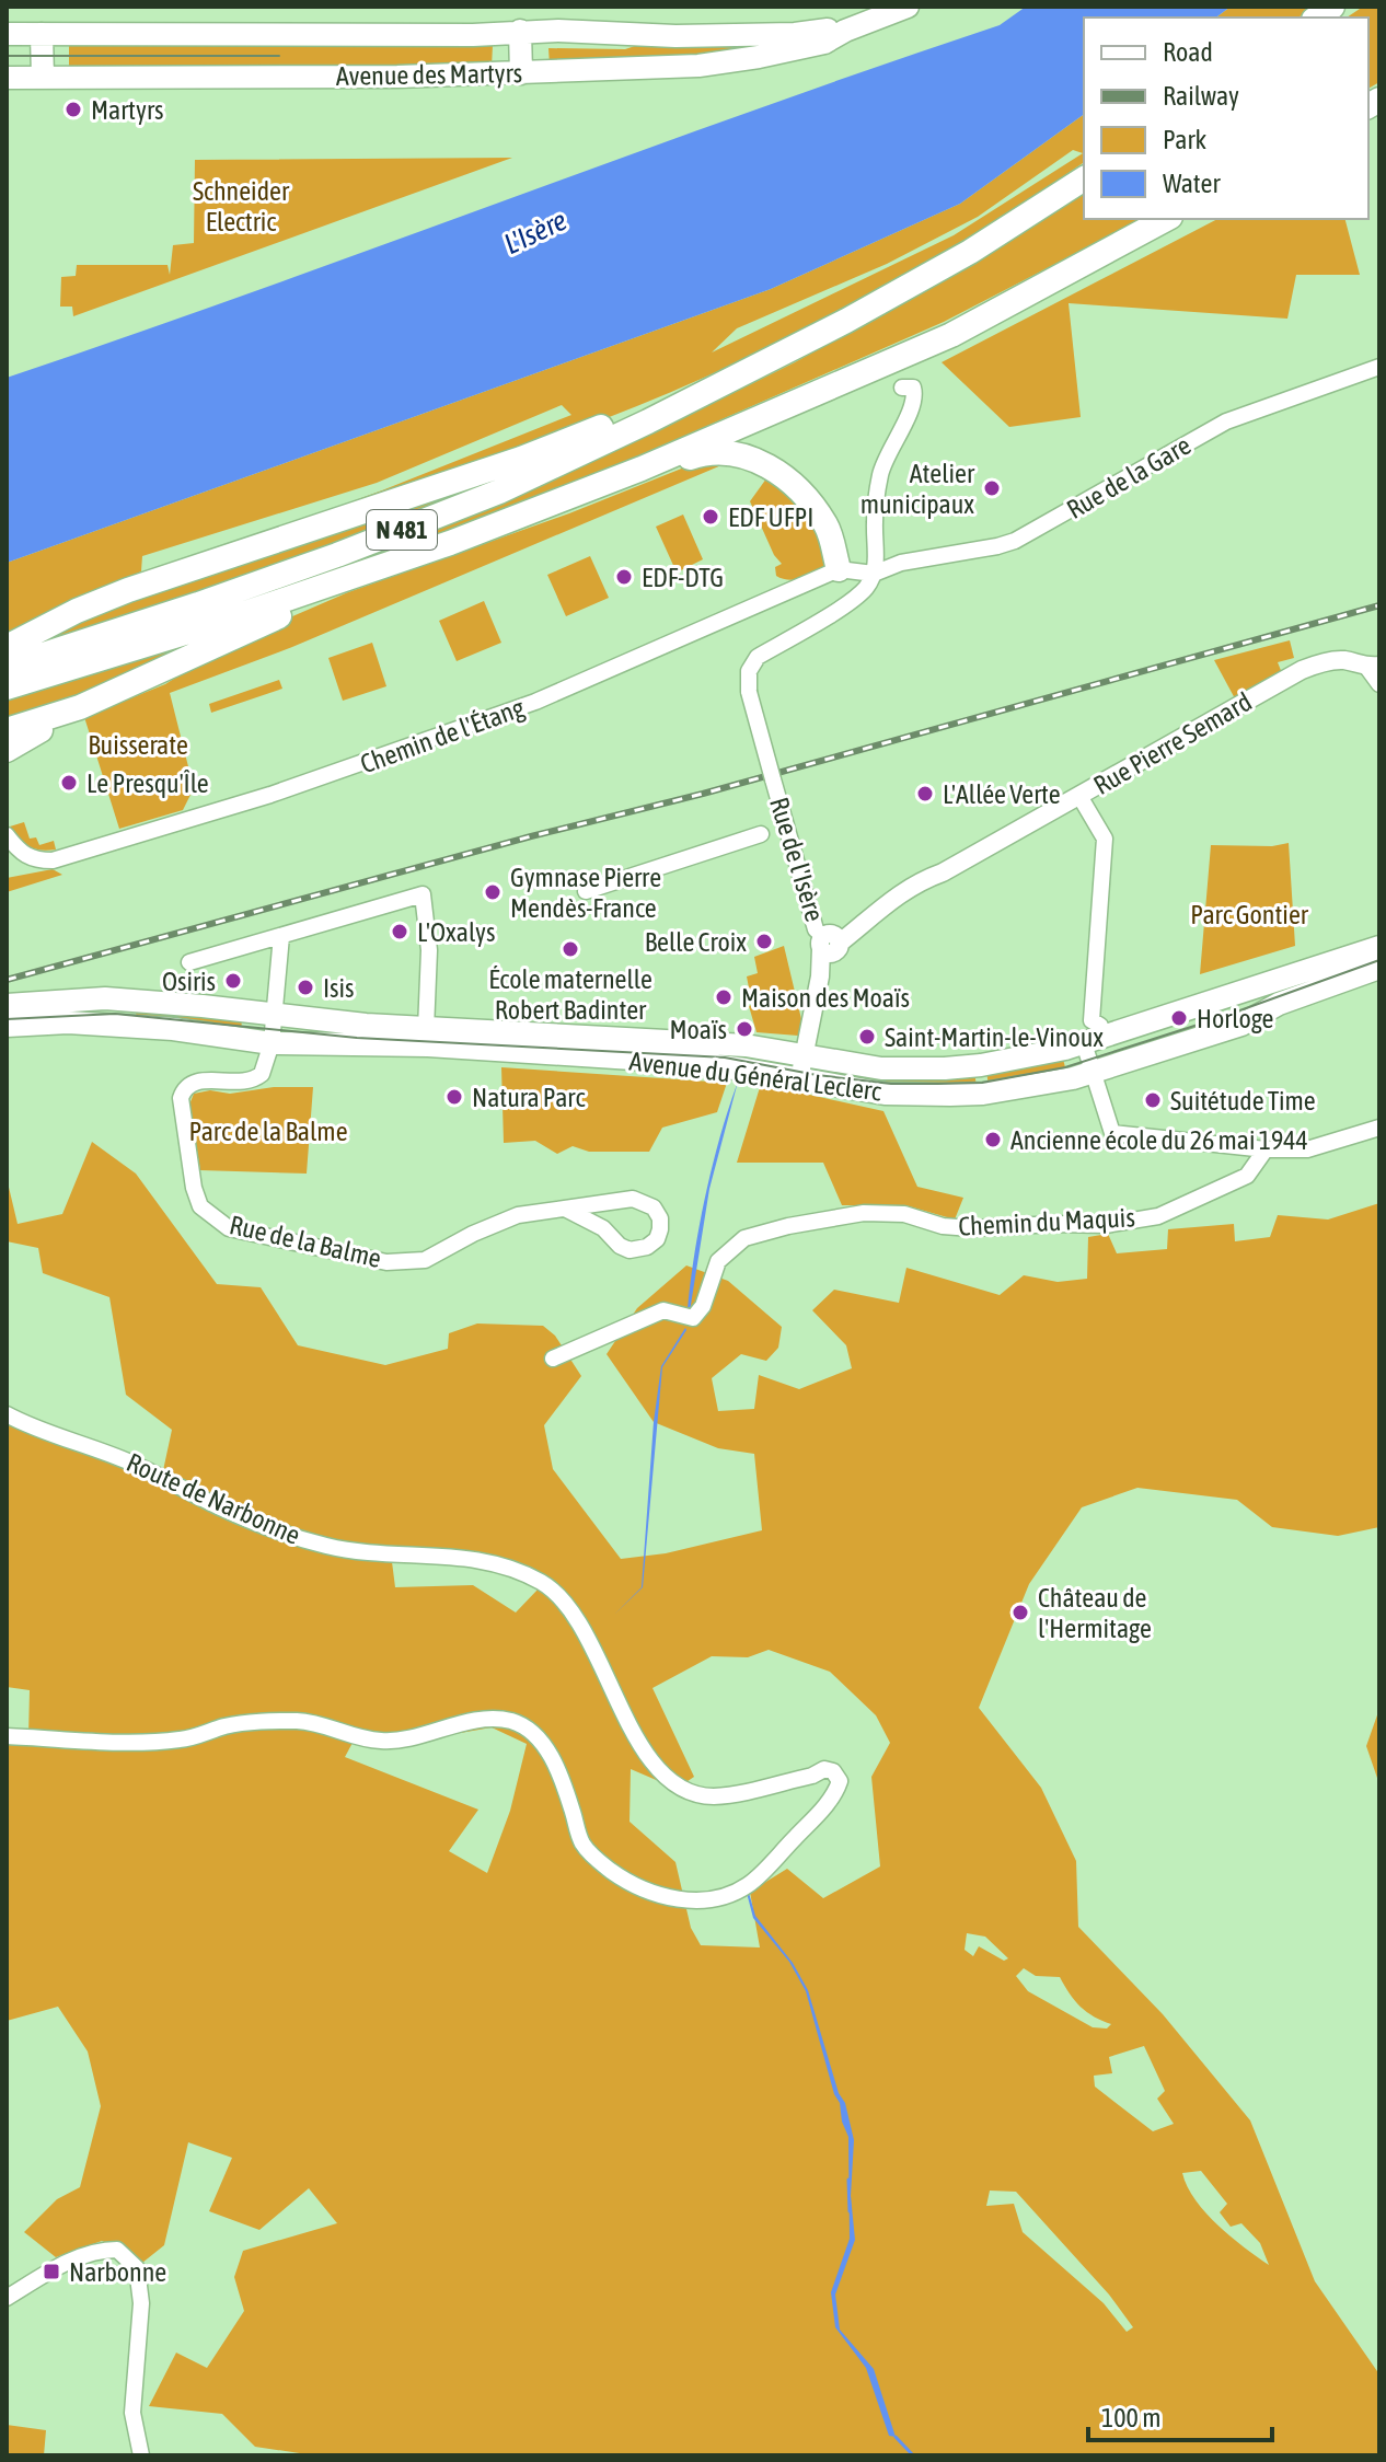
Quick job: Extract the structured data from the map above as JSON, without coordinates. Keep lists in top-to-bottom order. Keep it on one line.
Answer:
{"streets":{"highway":["N 481"],"main road":["Avenue des Martyrs","Avenue du Général Leclerc"],"street":["Rue de la Gare","Chemin de l'Étang","Rue Pierre Semard","Rue de l'Isère","Chemin du Maquis","Rue de la Balme","Route de Narbonne"]},"crossings":[["Rue de la Gare","Rue de l'Isère"],["Rue Pierre Semard","Rue de l'Isère"],["Rue de l'Isère","Avenue du Général Leclerc"],["Avenue du Général Leclerc","Rue de la Balme"]],"water":["L'Isère"],"parks":["Schneider Electric","Buisserate","Parc Gontier","Parc de la Balme"],"places":{"other":["Martyrs","Atelier municipaux","EDF UFPI","EDF-DTG","Le Presqu'Île","L'Allée Verte","Gymnase Pierre Mendès-France","L'Oxalys","Belle Croix","École maternelle Robert Badinter","Osiris","Isis","Maison des Moaïs","Horloge","Moaïs","Saint-Martin-le-Vinoux","Natura Parc","Suitétude Time","Ancienne école du 26 mai 1944","Château de l'Hermitage"],"transit":["Narbonne"]},"legend":["Road","Railway","Park","Water"],"scale_bar":"100 m"}
